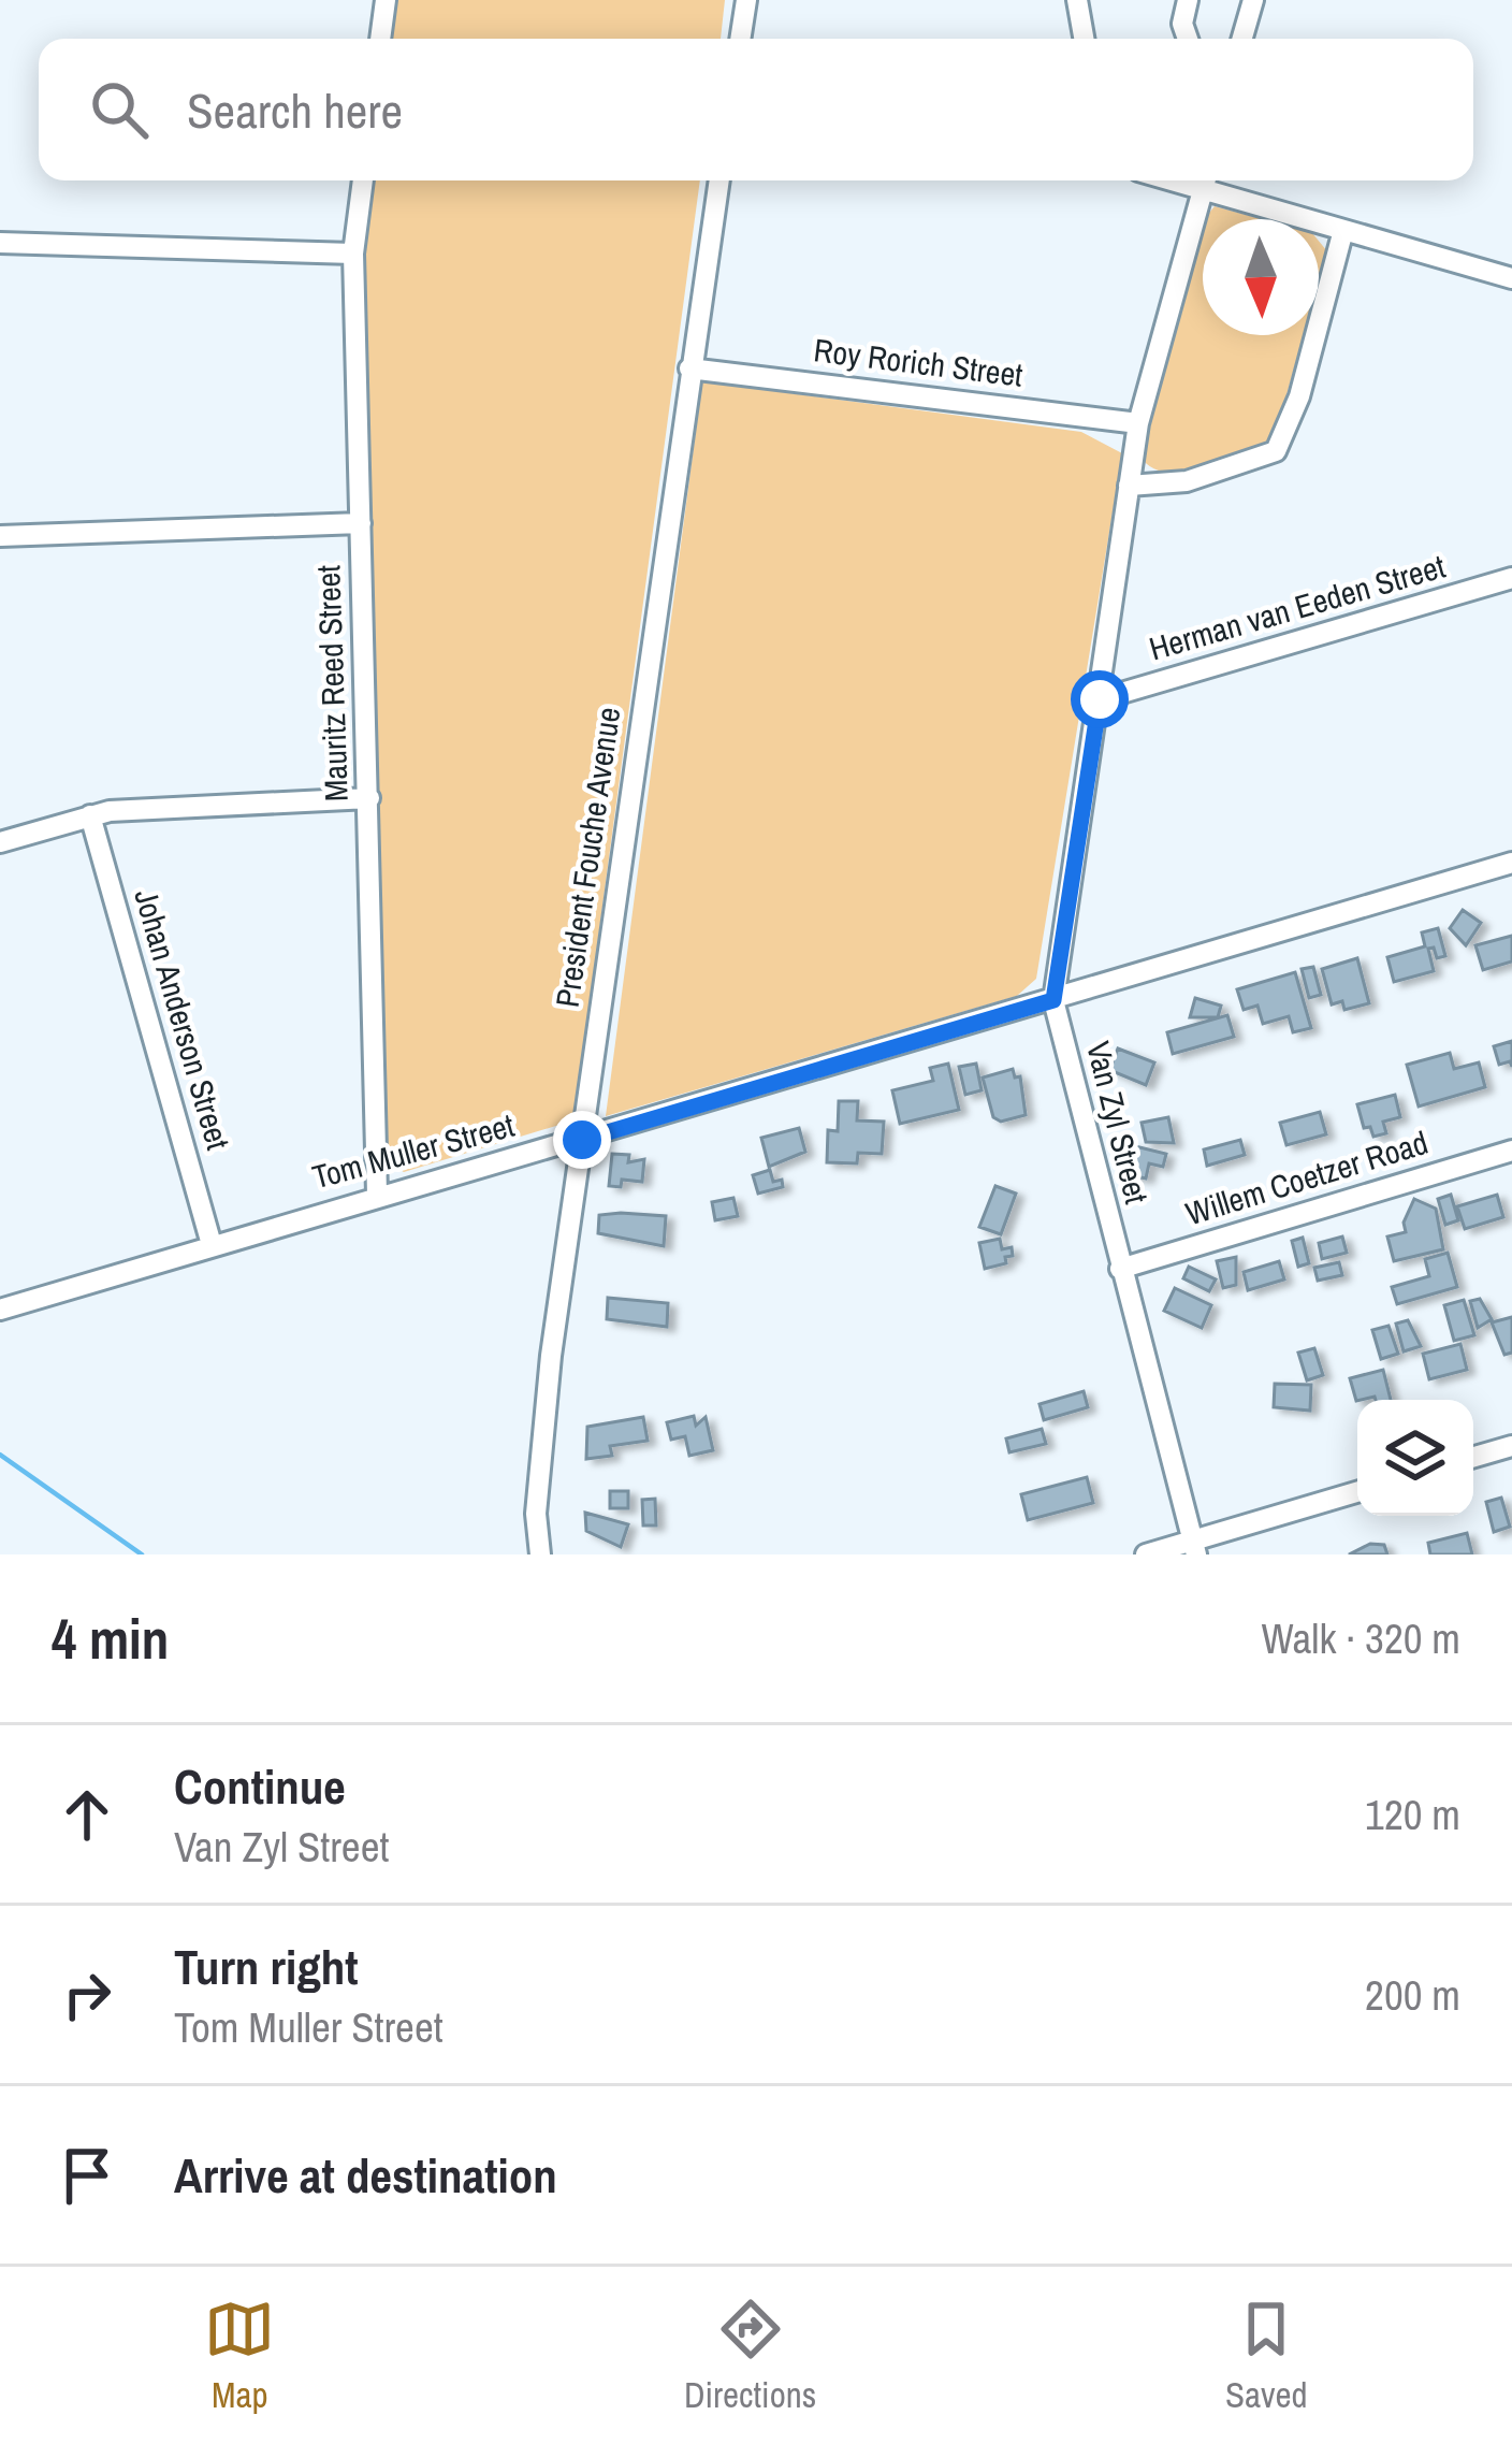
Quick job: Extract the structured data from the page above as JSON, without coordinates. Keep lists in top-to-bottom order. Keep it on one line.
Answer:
{"streets":{"street":["Roy Rorich Street","Herman van Eeden Street","Mauritz Reed Street","President Fouche Avenue","Johan Anderson Street","Van Zyl Street","Tom Muller Street","Willem Coetzer Road"]},"crossings":[["Roy Rorich Street","President Fouche Avenue"],["Roy Rorich Street","Van Zyl Street"],["Herman van Eeden Street","Van Zyl Street"],["Mauritz Reed Street","Tom Muller Street"],["President Fouche Avenue","Tom Muller Street"],["Johan Anderson Street","Tom Muller Street"],["Van Zyl Street","Tom Muller Street"],["Van Zyl Street","Willem Coetzer Road"]],"north":"bottom","page":{"search":"Search here","heading":["4 min","Walk · 320 m"],"list":[["Continue","Van Zyl Street","120 m"],["Turn right","Tom Muller Street","200 m"],"Arrive at destination"],"nav":["Map","Directions","Saved"]}}
